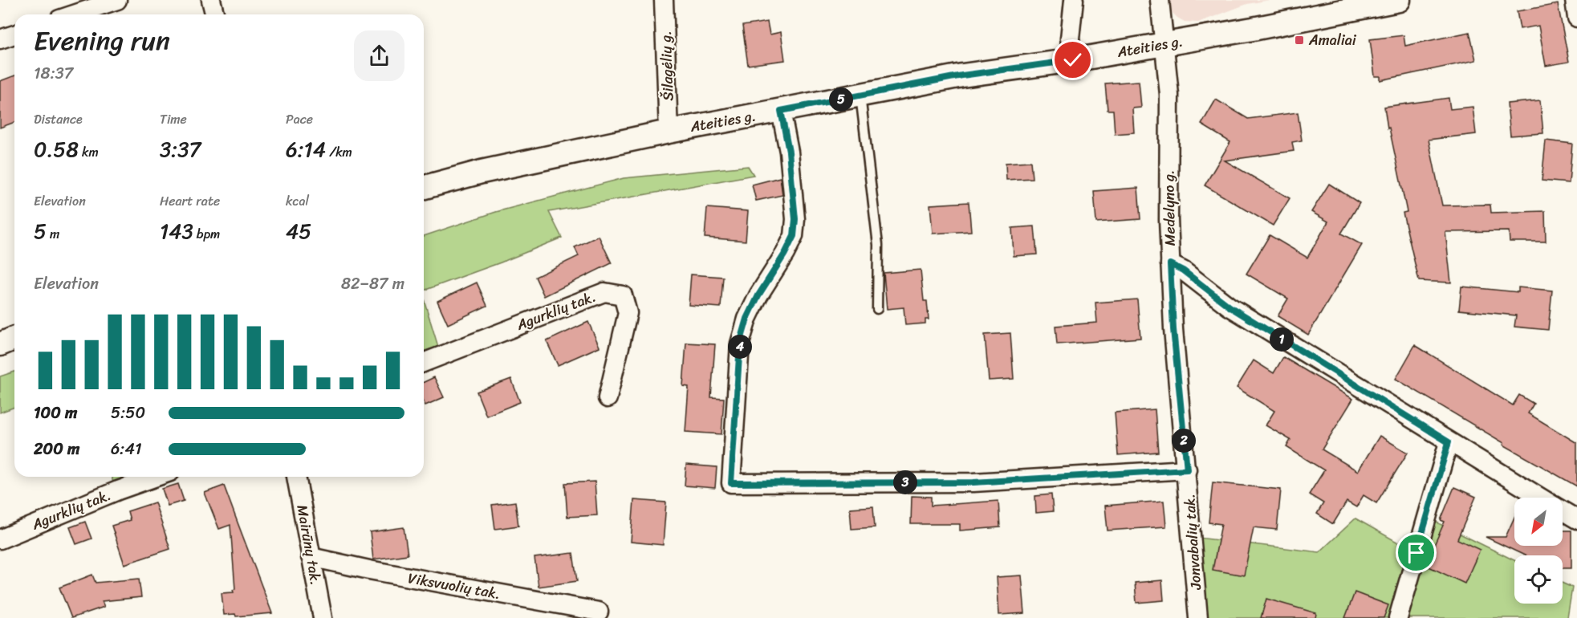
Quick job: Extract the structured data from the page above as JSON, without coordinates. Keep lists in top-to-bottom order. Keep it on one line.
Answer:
{"streets":{"street":["Ateities g.","Šilagėlių g.","Medelyno g.","Agurklių tak.","Jonvabalių tak.","Mairūnų tak.","Viksvuolių tak."]},"crossings":[["Ateities g.","Šilagėlių g."],["Ateities g.","Medelyno g."],["Medelyno g.","Jonvabalių tak."],["Mairūnų tak.","Viksvuolių tak."]],"places":{"transit":["Amaliai"]},"north":"bottom left","page":{"heading":["Evening run","18:37"],"pins":["5","1","4","2","3"],"stats":[["Distance","0.58 km"],["Time","3:37"],["Pace","6:14 /km"],["Elevation","5 m"],["Heart rate","143 bpm"],["kcal","45"]],"chart":["Elevation","82–87 m"],"list":[{"name":"100 m","note":"5:50"},{"name":"200 m","note":"6:41"}]}}
